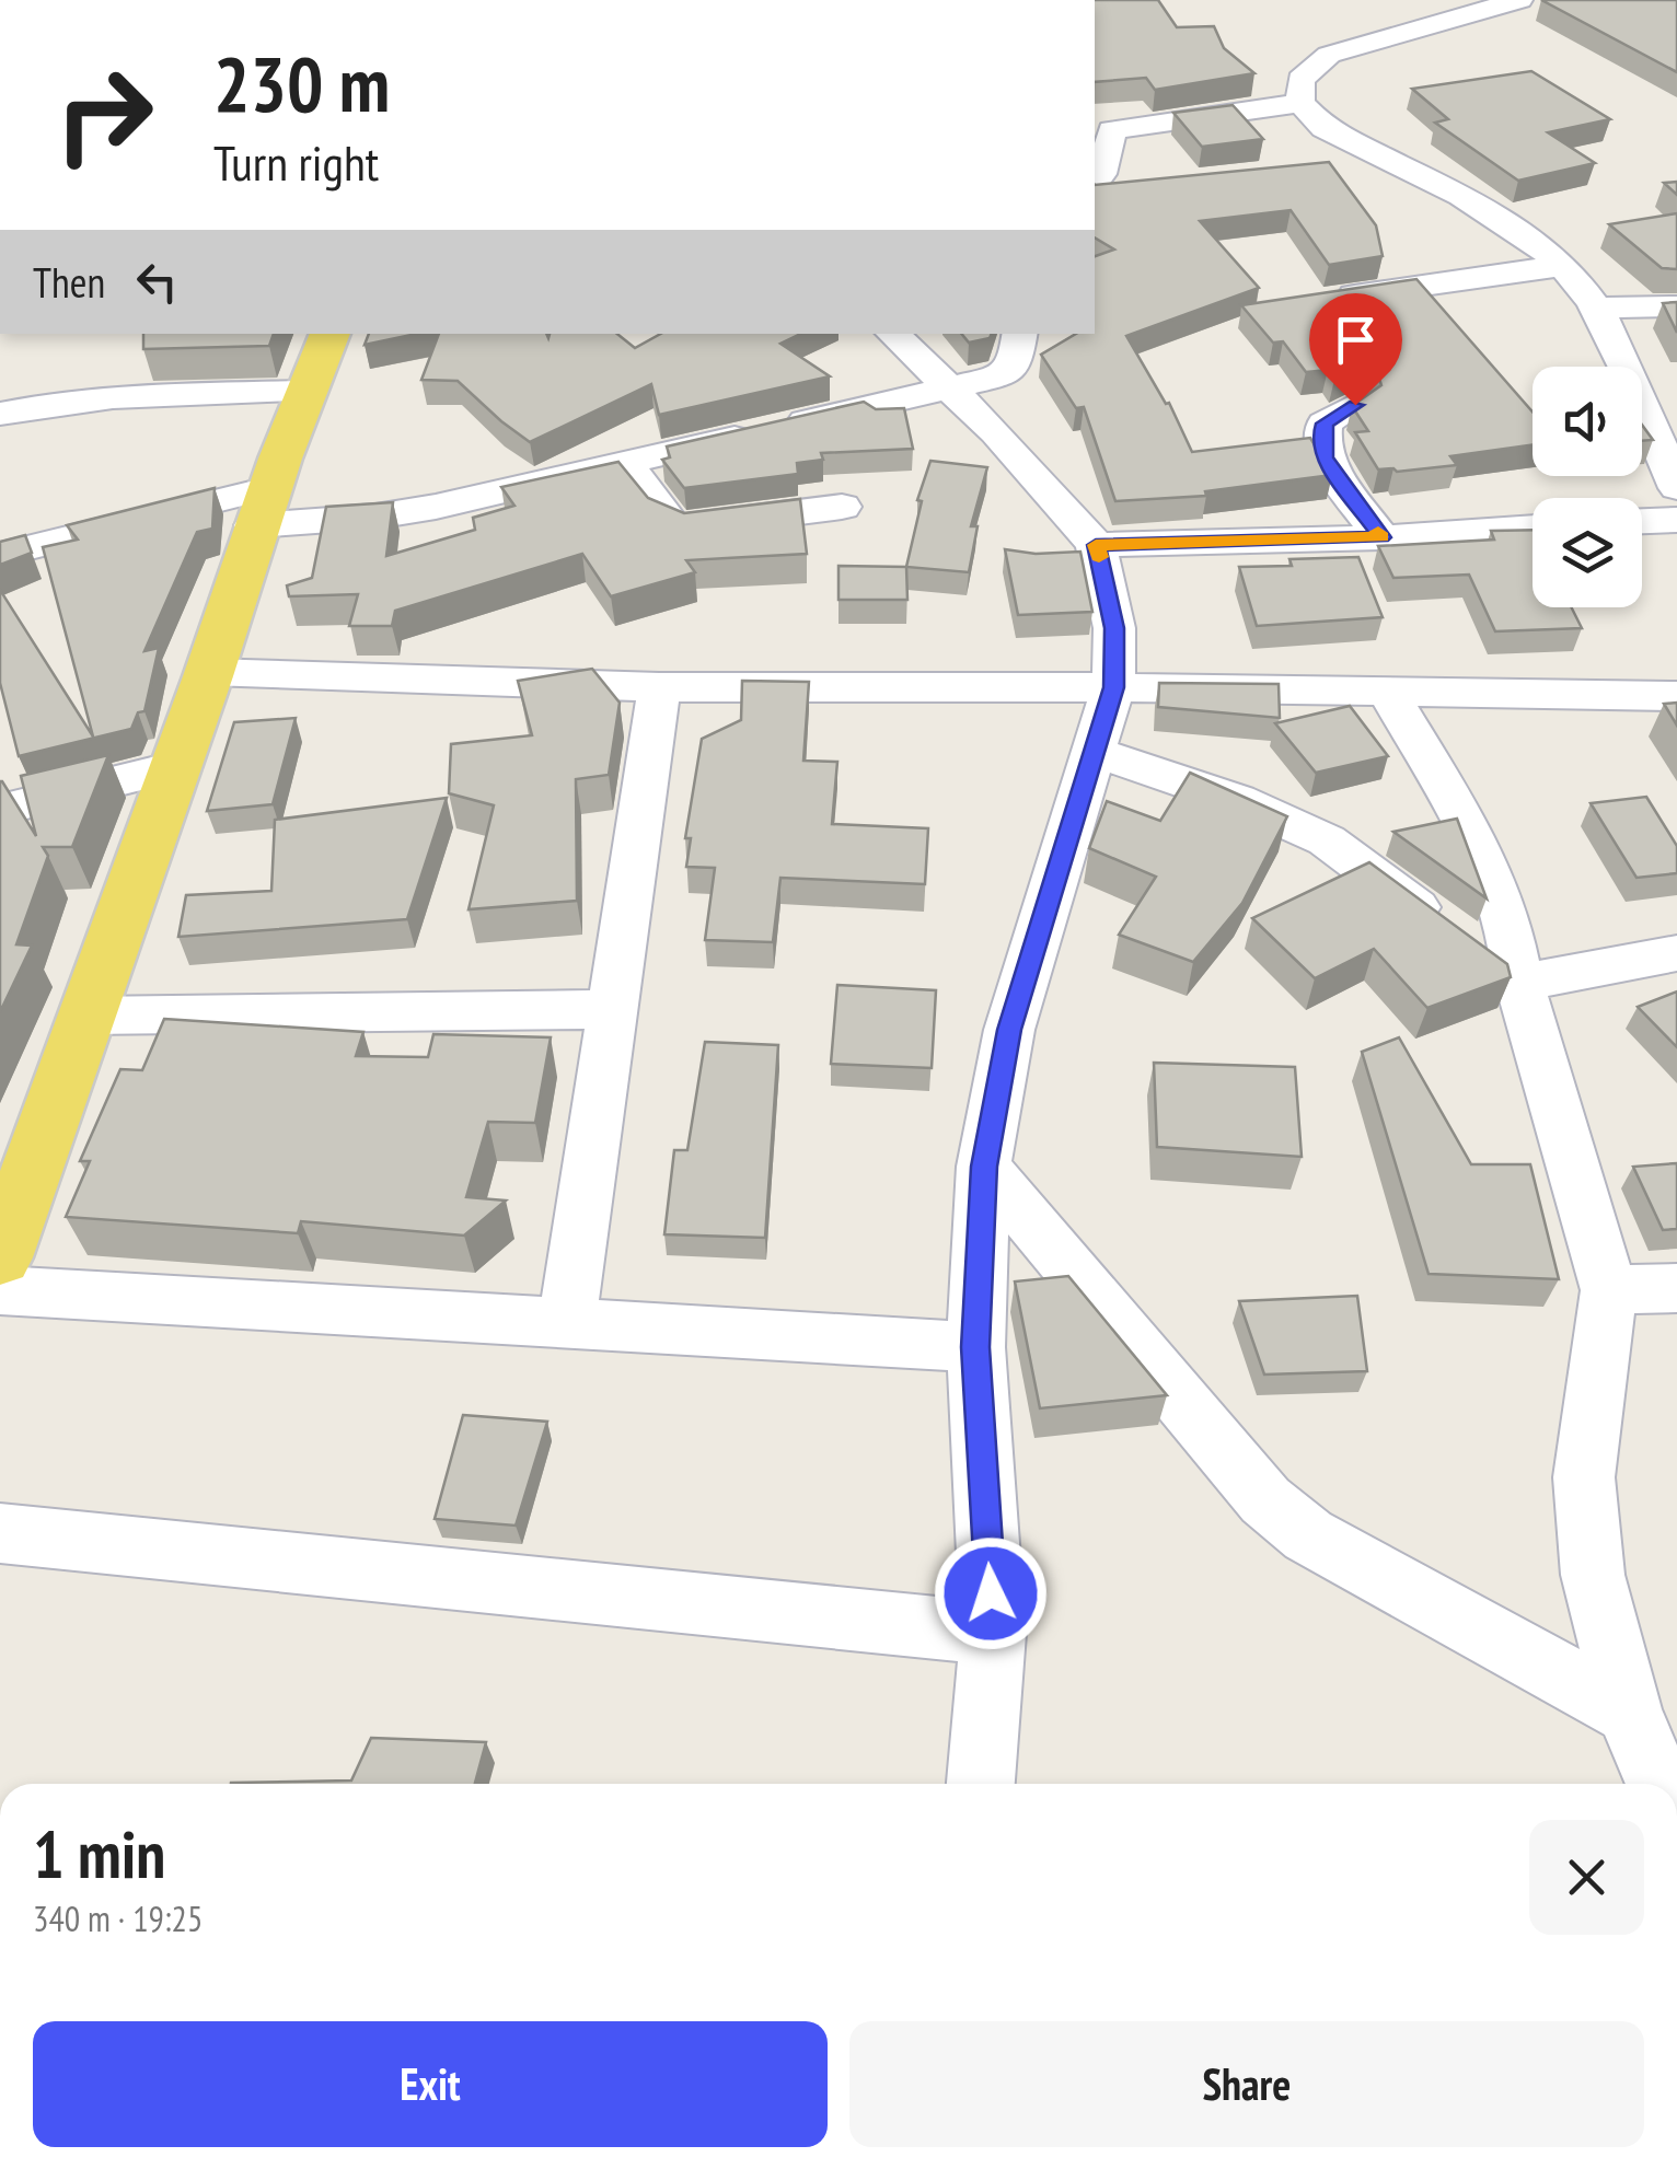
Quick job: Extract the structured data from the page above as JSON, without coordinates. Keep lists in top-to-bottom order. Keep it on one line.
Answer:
{"page":{"turn":["230 m","Turn right"],"then":"Then","heading":["1 min","340 m · 19:25"],"buttons":["Exit","Share"]}}
